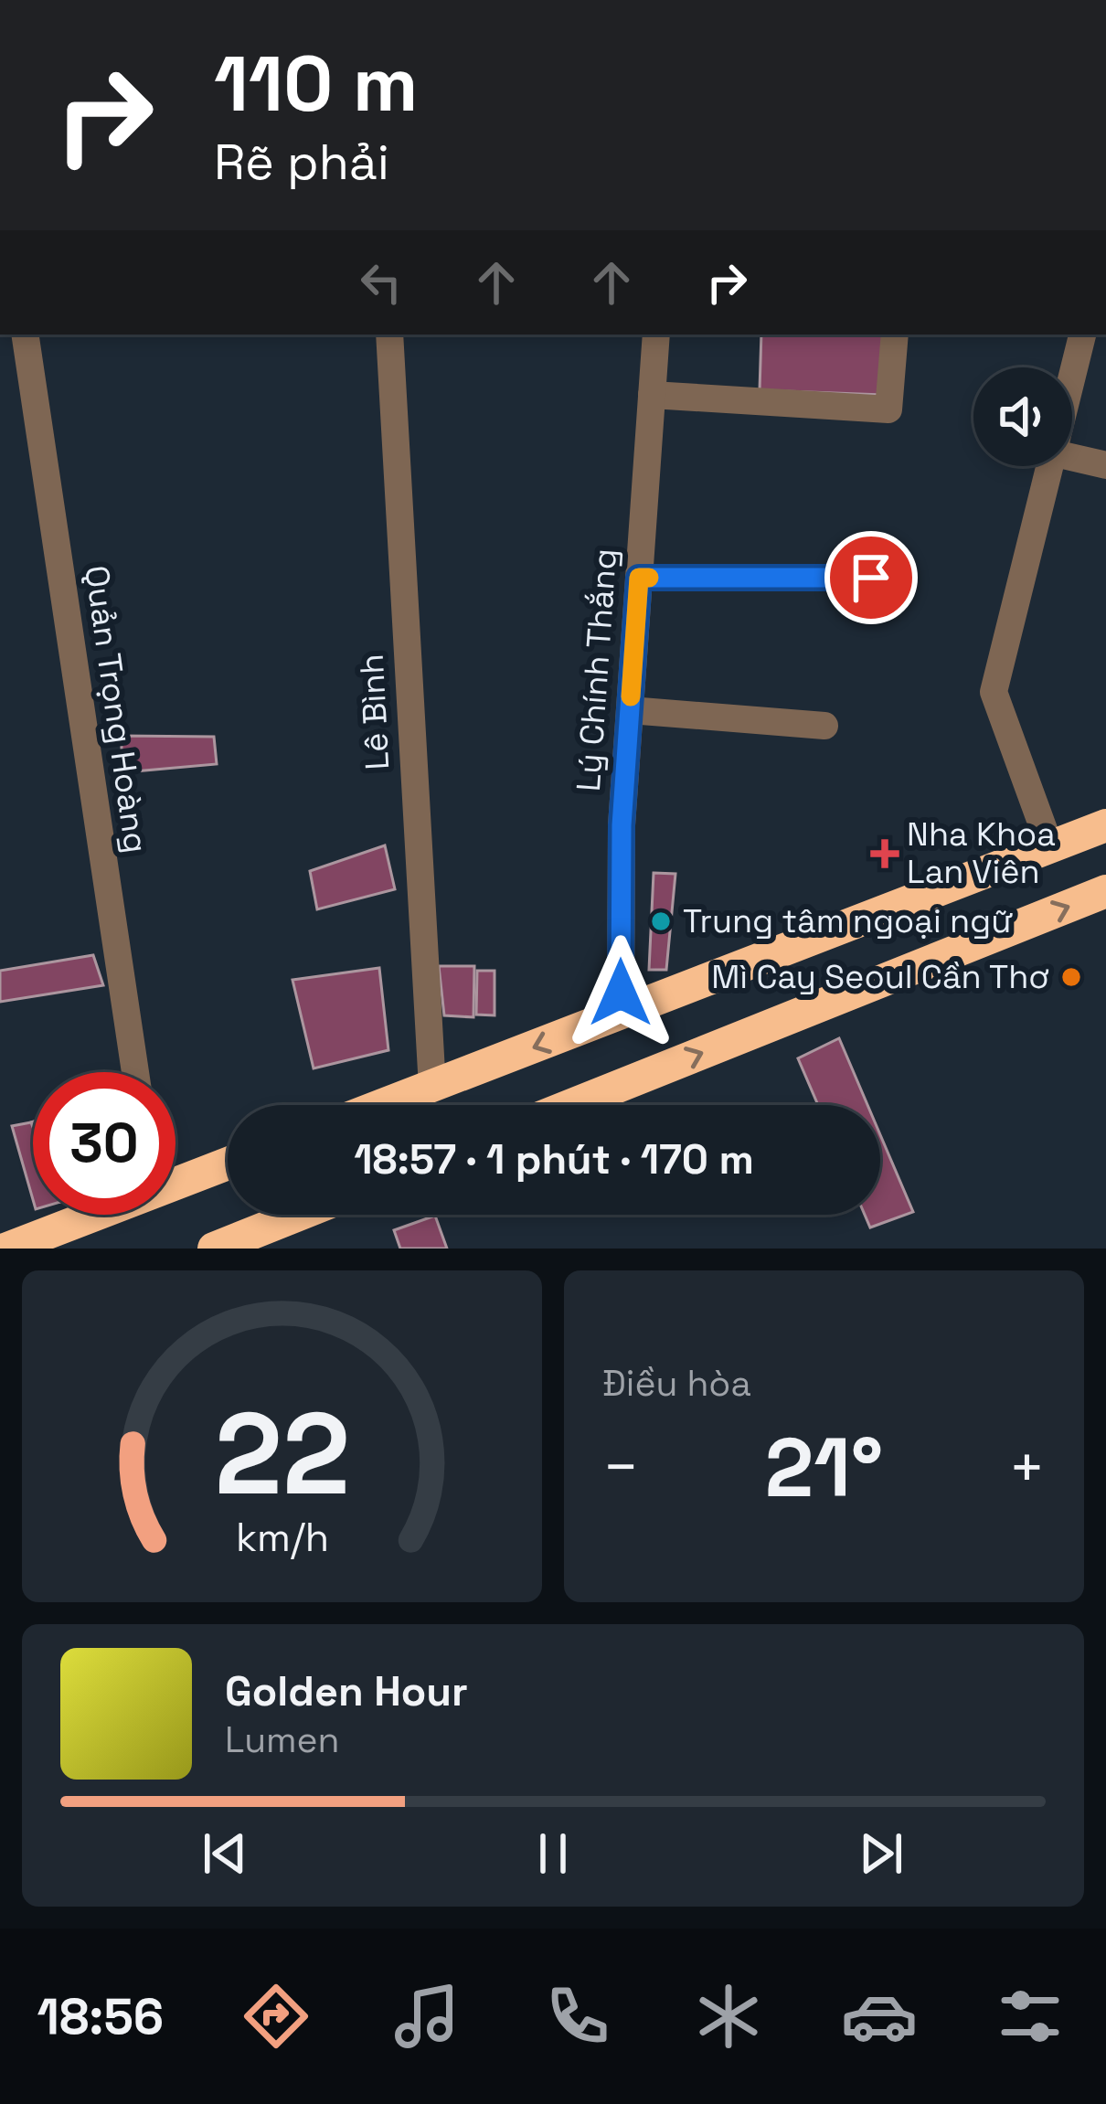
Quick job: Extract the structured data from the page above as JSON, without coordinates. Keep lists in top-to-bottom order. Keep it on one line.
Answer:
{"streets":{"street":["Lý Chính Thắng","Quản Trọng Hoàng","Lê Bình"]},"places":{"health":["Nha Khoa Lan Viên"],"other":["Trung tâm ngoại ngữ","Mì Cay Seoul Cần Thơ"]},"page":{"turn":["110 m","Rẽ phải"],"limit":"30","trip":"18:57 · 1 phút · 170 m","tile":"Điều hòa","heat":["−","21°","+"],"song":["Golden Hour","Lumen"],"tabs":"18:56","gauge":["22","km/h"]}}
